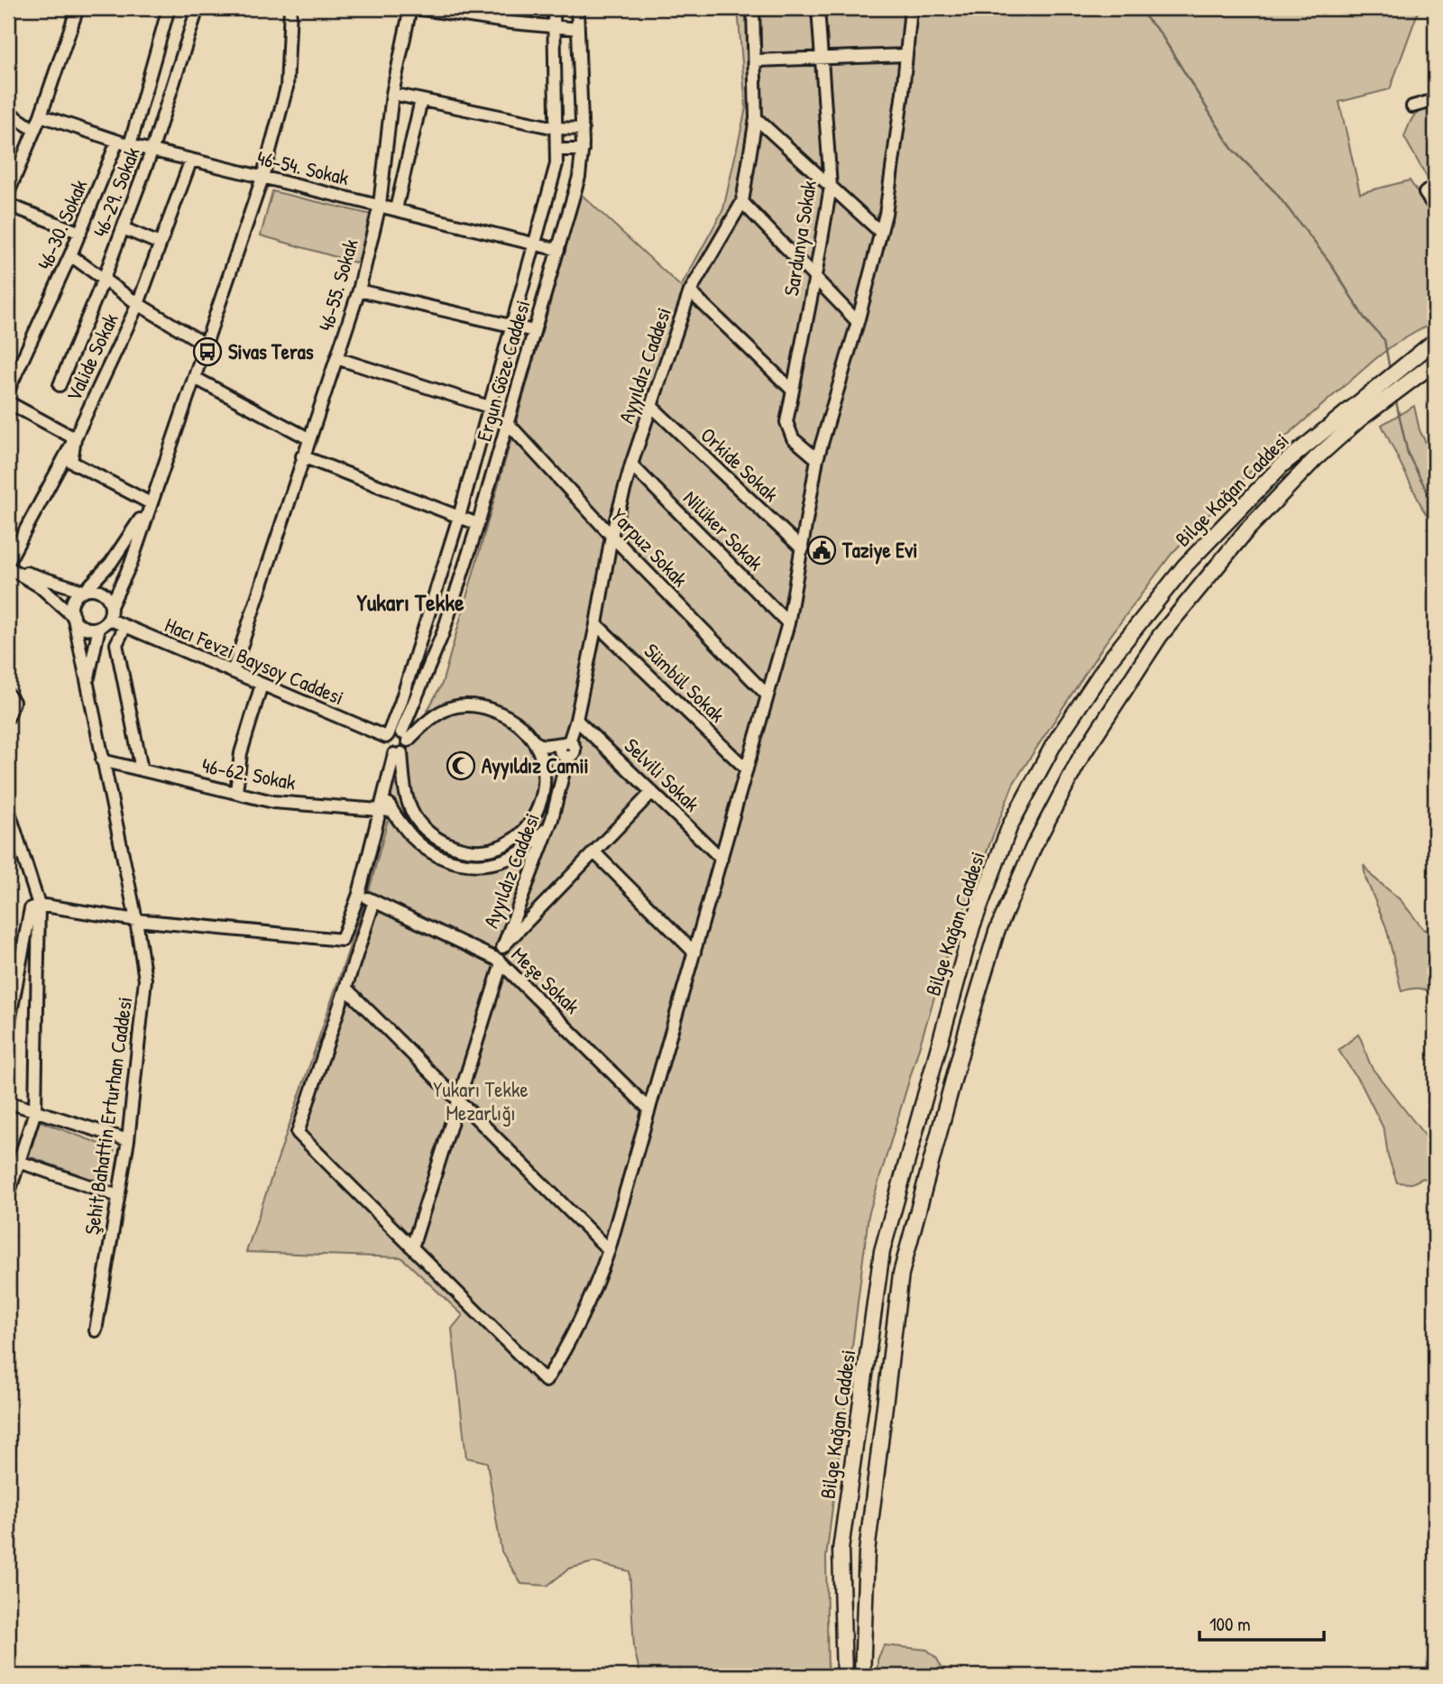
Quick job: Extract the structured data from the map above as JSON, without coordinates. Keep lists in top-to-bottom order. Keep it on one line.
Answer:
{"streets":{"main road":["Bilge Kağan Caddesi"],"street":["46-54. Sokak","46-29. Sokak","46-30. Sokak","Sardunya Sokak","46-55. Sokak","Valide Sokak","Ayyıldız Caddesi","Ergun Göze Caddesi","Orkide Sokak","Nilüker Sokak","Yarpuz Sokak","Hacı Fevzi Baysoy Caddesi","Sümbül Sokak","46-62. Sokak","Selvili Sokak","Meşe Sokak","Şehit Bahattin Erturhan Caddesi"]},"crossings":[["46-54. Sokak","46-29. Sokak"],["46-54. Sokak","46-30. Sokak"],["46-54. Sokak","46-55. Sokak"],["46-54. Sokak","Valide Sokak"],["46-54. Sokak","Ergun Göze Caddesi"],["46-55. Sokak","Hacı Fevzi Baysoy Caddesi"],["Ayyıldız Caddesi","Orkide Sokak"],["Ayyıldız Caddesi","Nilüker Sokak"],["Ayyıldız Caddesi","Yarpuz Sokak"],["Ayyıldız Caddesi","Sümbül Sokak"],["Ayyıldız Caddesi","Selvili Sokak"],["Ayyıldız Caddesi","Meşe Sokak"],["Ergun Göze Caddesi","Yarpuz Sokak"],["Ergun Göze Caddesi","Hacı Fevzi Baysoy Caddesi"],["Hacı Fevzi Baysoy Caddesi","Şehit Bahattin Erturhan Caddesi"],["46-62. Sokak","Şehit Bahattin Erturhan Caddesi"]],"districts":["Yukarı Tekke"],"parks":["Yukarı Tekke Mezarlığı"],"places":{"bus stop":["Sivas Teras"],"public building":["Taziye Evi"],"mosque":["Ayyıldız Camii"]},"scale_bar":"100 m"}
